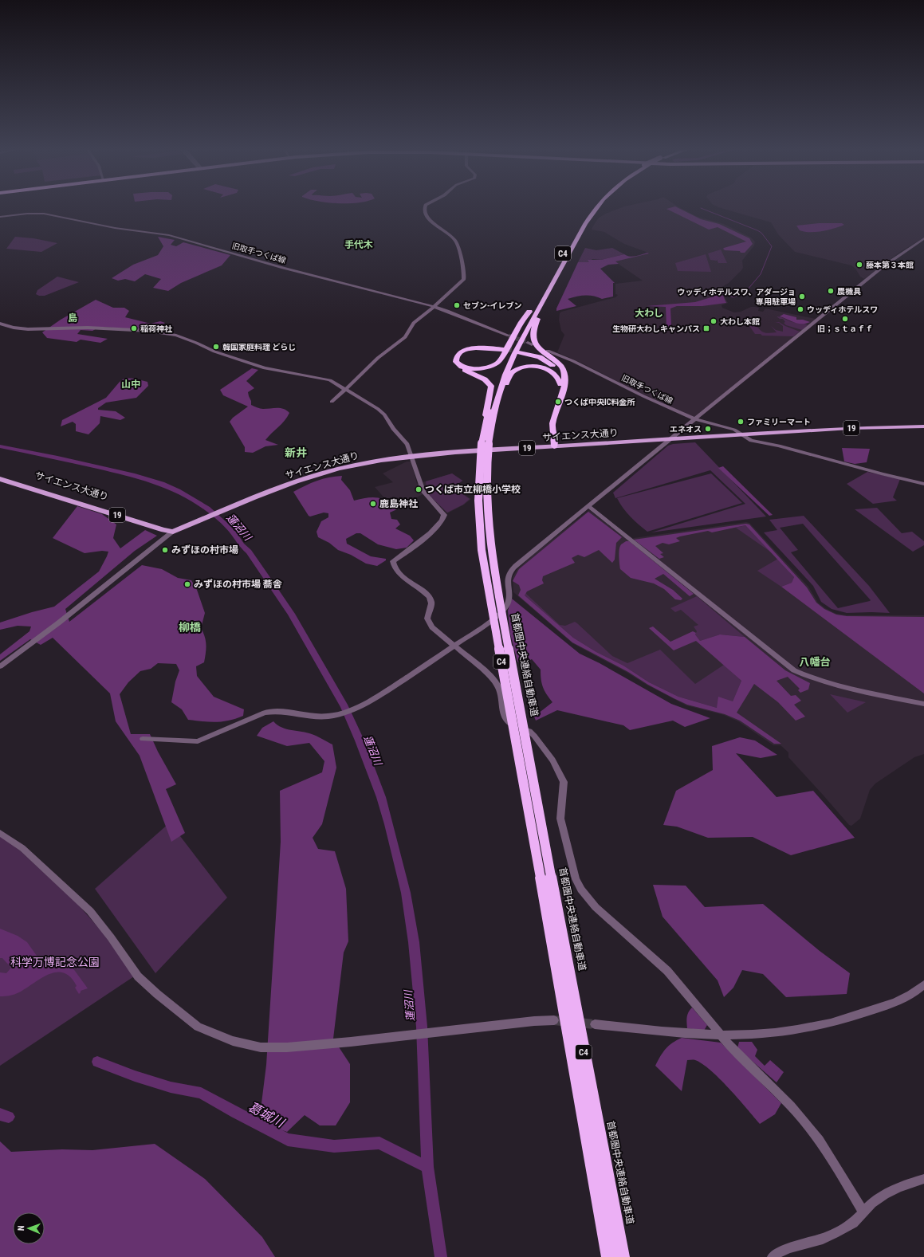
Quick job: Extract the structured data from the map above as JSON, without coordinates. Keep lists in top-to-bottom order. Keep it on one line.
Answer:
{"streets":{"highway":["C4","首都圏中央連絡自動車道"],"main road":["19","サイエンス大通り"],"street":["旧取手つくば線"]},"crossings":[["旧取手つくば線","サイエンス大通り"]],"districts":["手代木","大わし","島","山中","新井","柳橋","八幡台"],"water":["蓮沼川","葛城川"],"parks":["科学万博記念公園"],"places":{"other":["藤本第３本館","農機具","ウッディホテルスワ、アダージョ 専用駐車場","セブン-イレブン","ウッディホテルスワ","旧；ｓｔａｆｆ","大わし本館","稲荷神社","韓国家庭料理 どらじ","つくば中央IC料金所","ファミリーマート","エネオス","つくば市立柳橋小学校","鹿島神社","みずほの村市場","みずほの村市場 蕎舎"],"transit":["生物研大わしキャンパス"]},"north":"left"}
